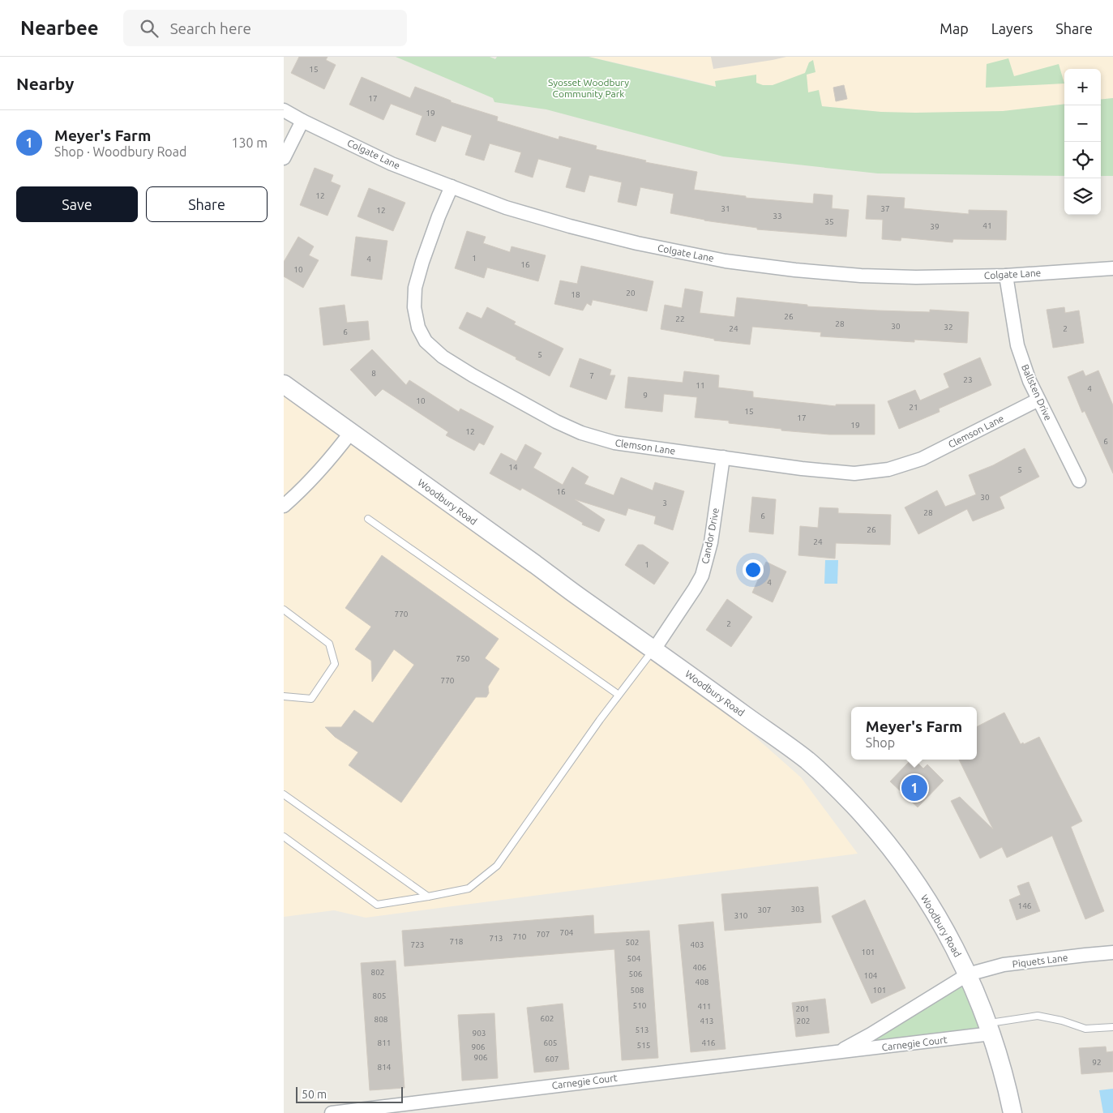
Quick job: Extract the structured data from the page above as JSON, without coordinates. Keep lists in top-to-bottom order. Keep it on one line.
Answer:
{"streets":{"main road":["Woodbury Road"],"street":["Colgate Lane","Ballsten Drive","Clemson Lane","Candor Drive","Piquets Lane","Carnegie Court"]},"crossings":[["Colgate Lane","Ballsten Drive"],["Colgate Lane","Clemson Lane"],["Ballsten Drive","Clemson Lane"],["Clemson Lane","Candor Drive"],["Woodbury Road","Candor Drive"],["Woodbury Road","Piquets Lane"],["Woodbury Road","Carnegie Court"],["Piquets Lane","Carnegie Court"]],"parks":["Syosset Woodbury Community Park"],"house_numbers":["15","17","19","12","31","37","12","33","35","41","39","1","4","16","10","20","18","26","22","28","30","32","24","2","6","5","8","7","23","11","4","9","10","21","15","17","19","12","6","14","5","16","30","3","28","6","26","24","1","4","770","2","750","770","146","303","307","310","704","707","710","713","718","502","723","403","101","504","406","802","506","104","408","508","101","805","510","411","201","602","808","413","202","513","903","811","605","416","515","906","906","607","92","814"],"scale_bar":"50 m","page":{"header":"Nearbee","search":"Search here","nav":["Map","Layers","Share"],"heading":"Nearby","map_buttons":["+","−"],"list":[{"mark":"1","name":"Meyer's Farm","note":"Shop · Woodbury Road","value":"130 m"}],"buttons":["Save","Share"],"popup":["Meyer's Farm","Shop"],"pins":"1","scale":"50 m"}}
